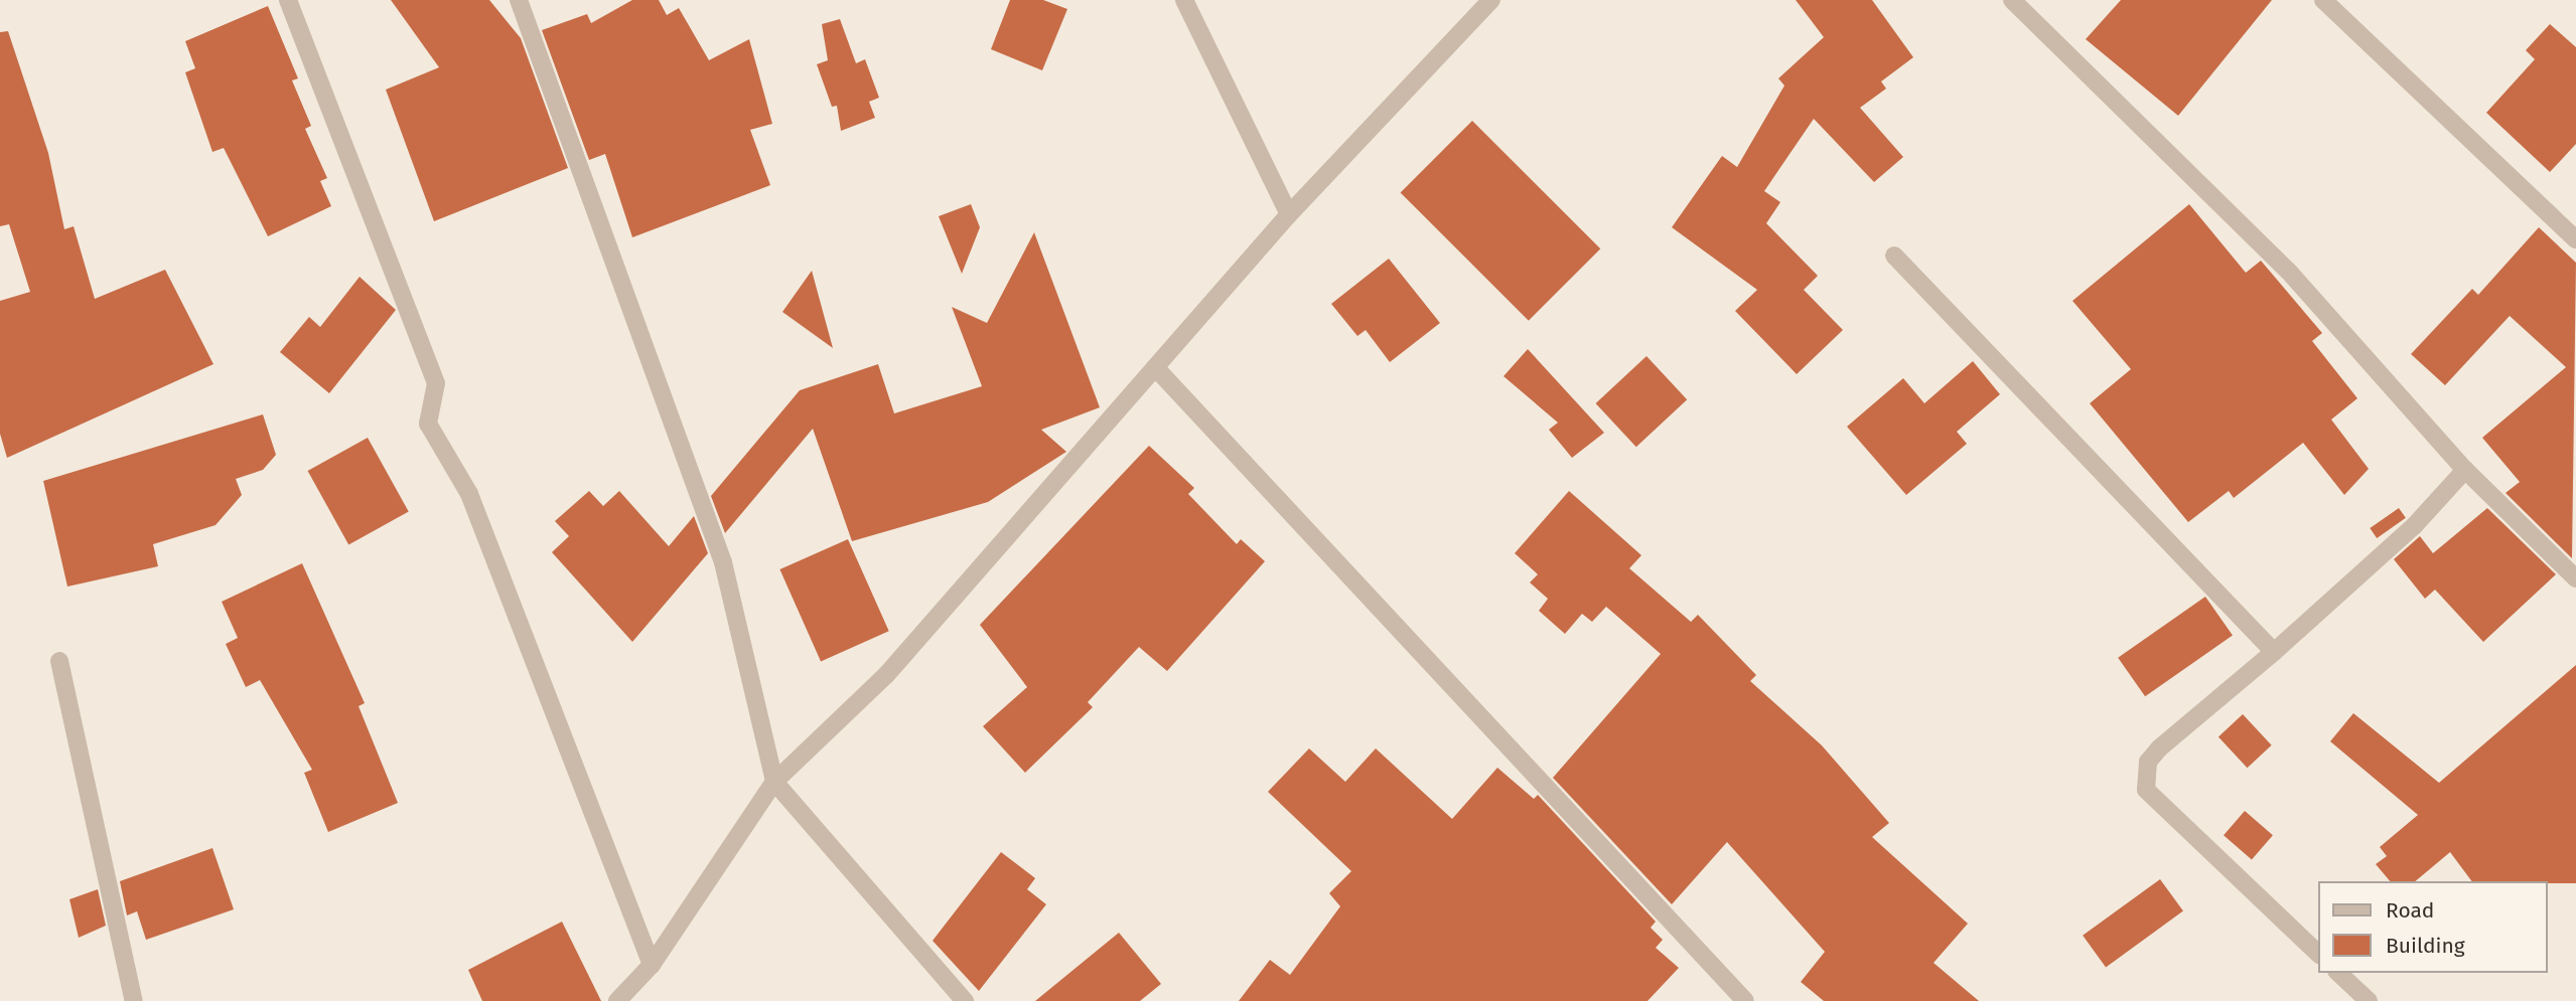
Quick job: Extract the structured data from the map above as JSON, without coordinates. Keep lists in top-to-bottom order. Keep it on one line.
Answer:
{"legend":["Road","Building"]}
